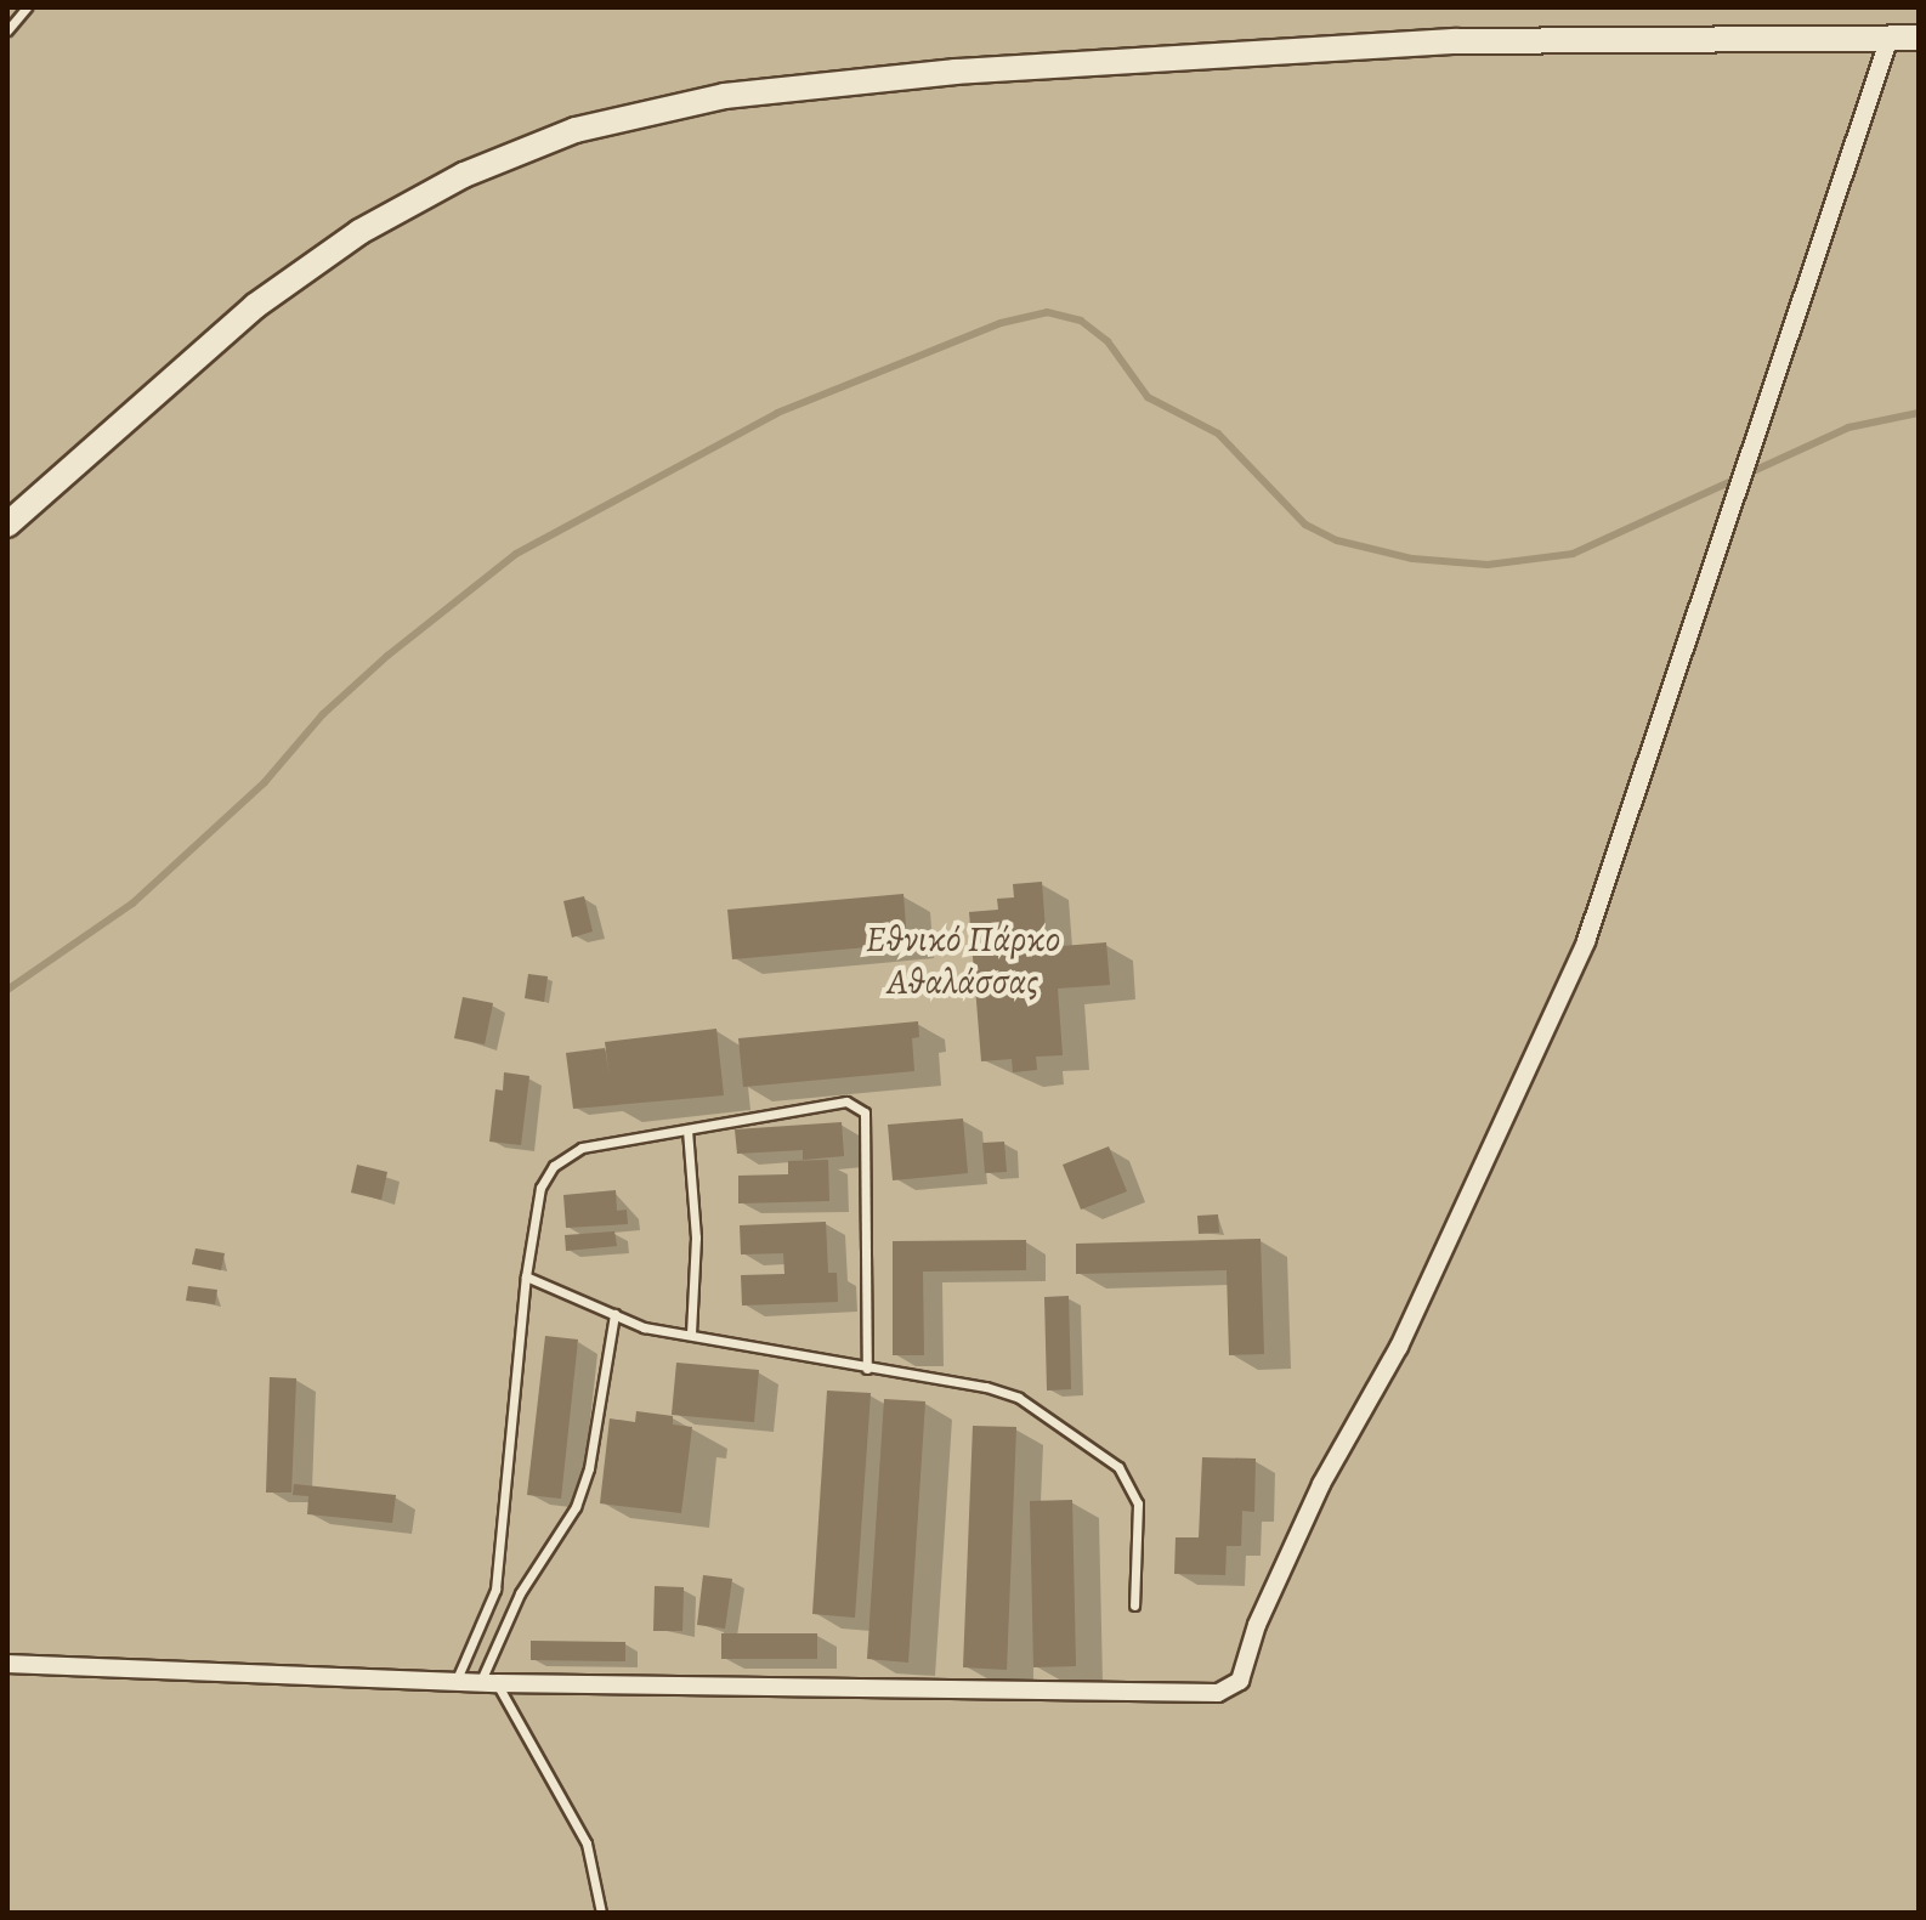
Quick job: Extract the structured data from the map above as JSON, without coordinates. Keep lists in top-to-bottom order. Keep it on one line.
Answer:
{"parks":["Εθνικό Πάρκο Αθαλάσσας"]}
